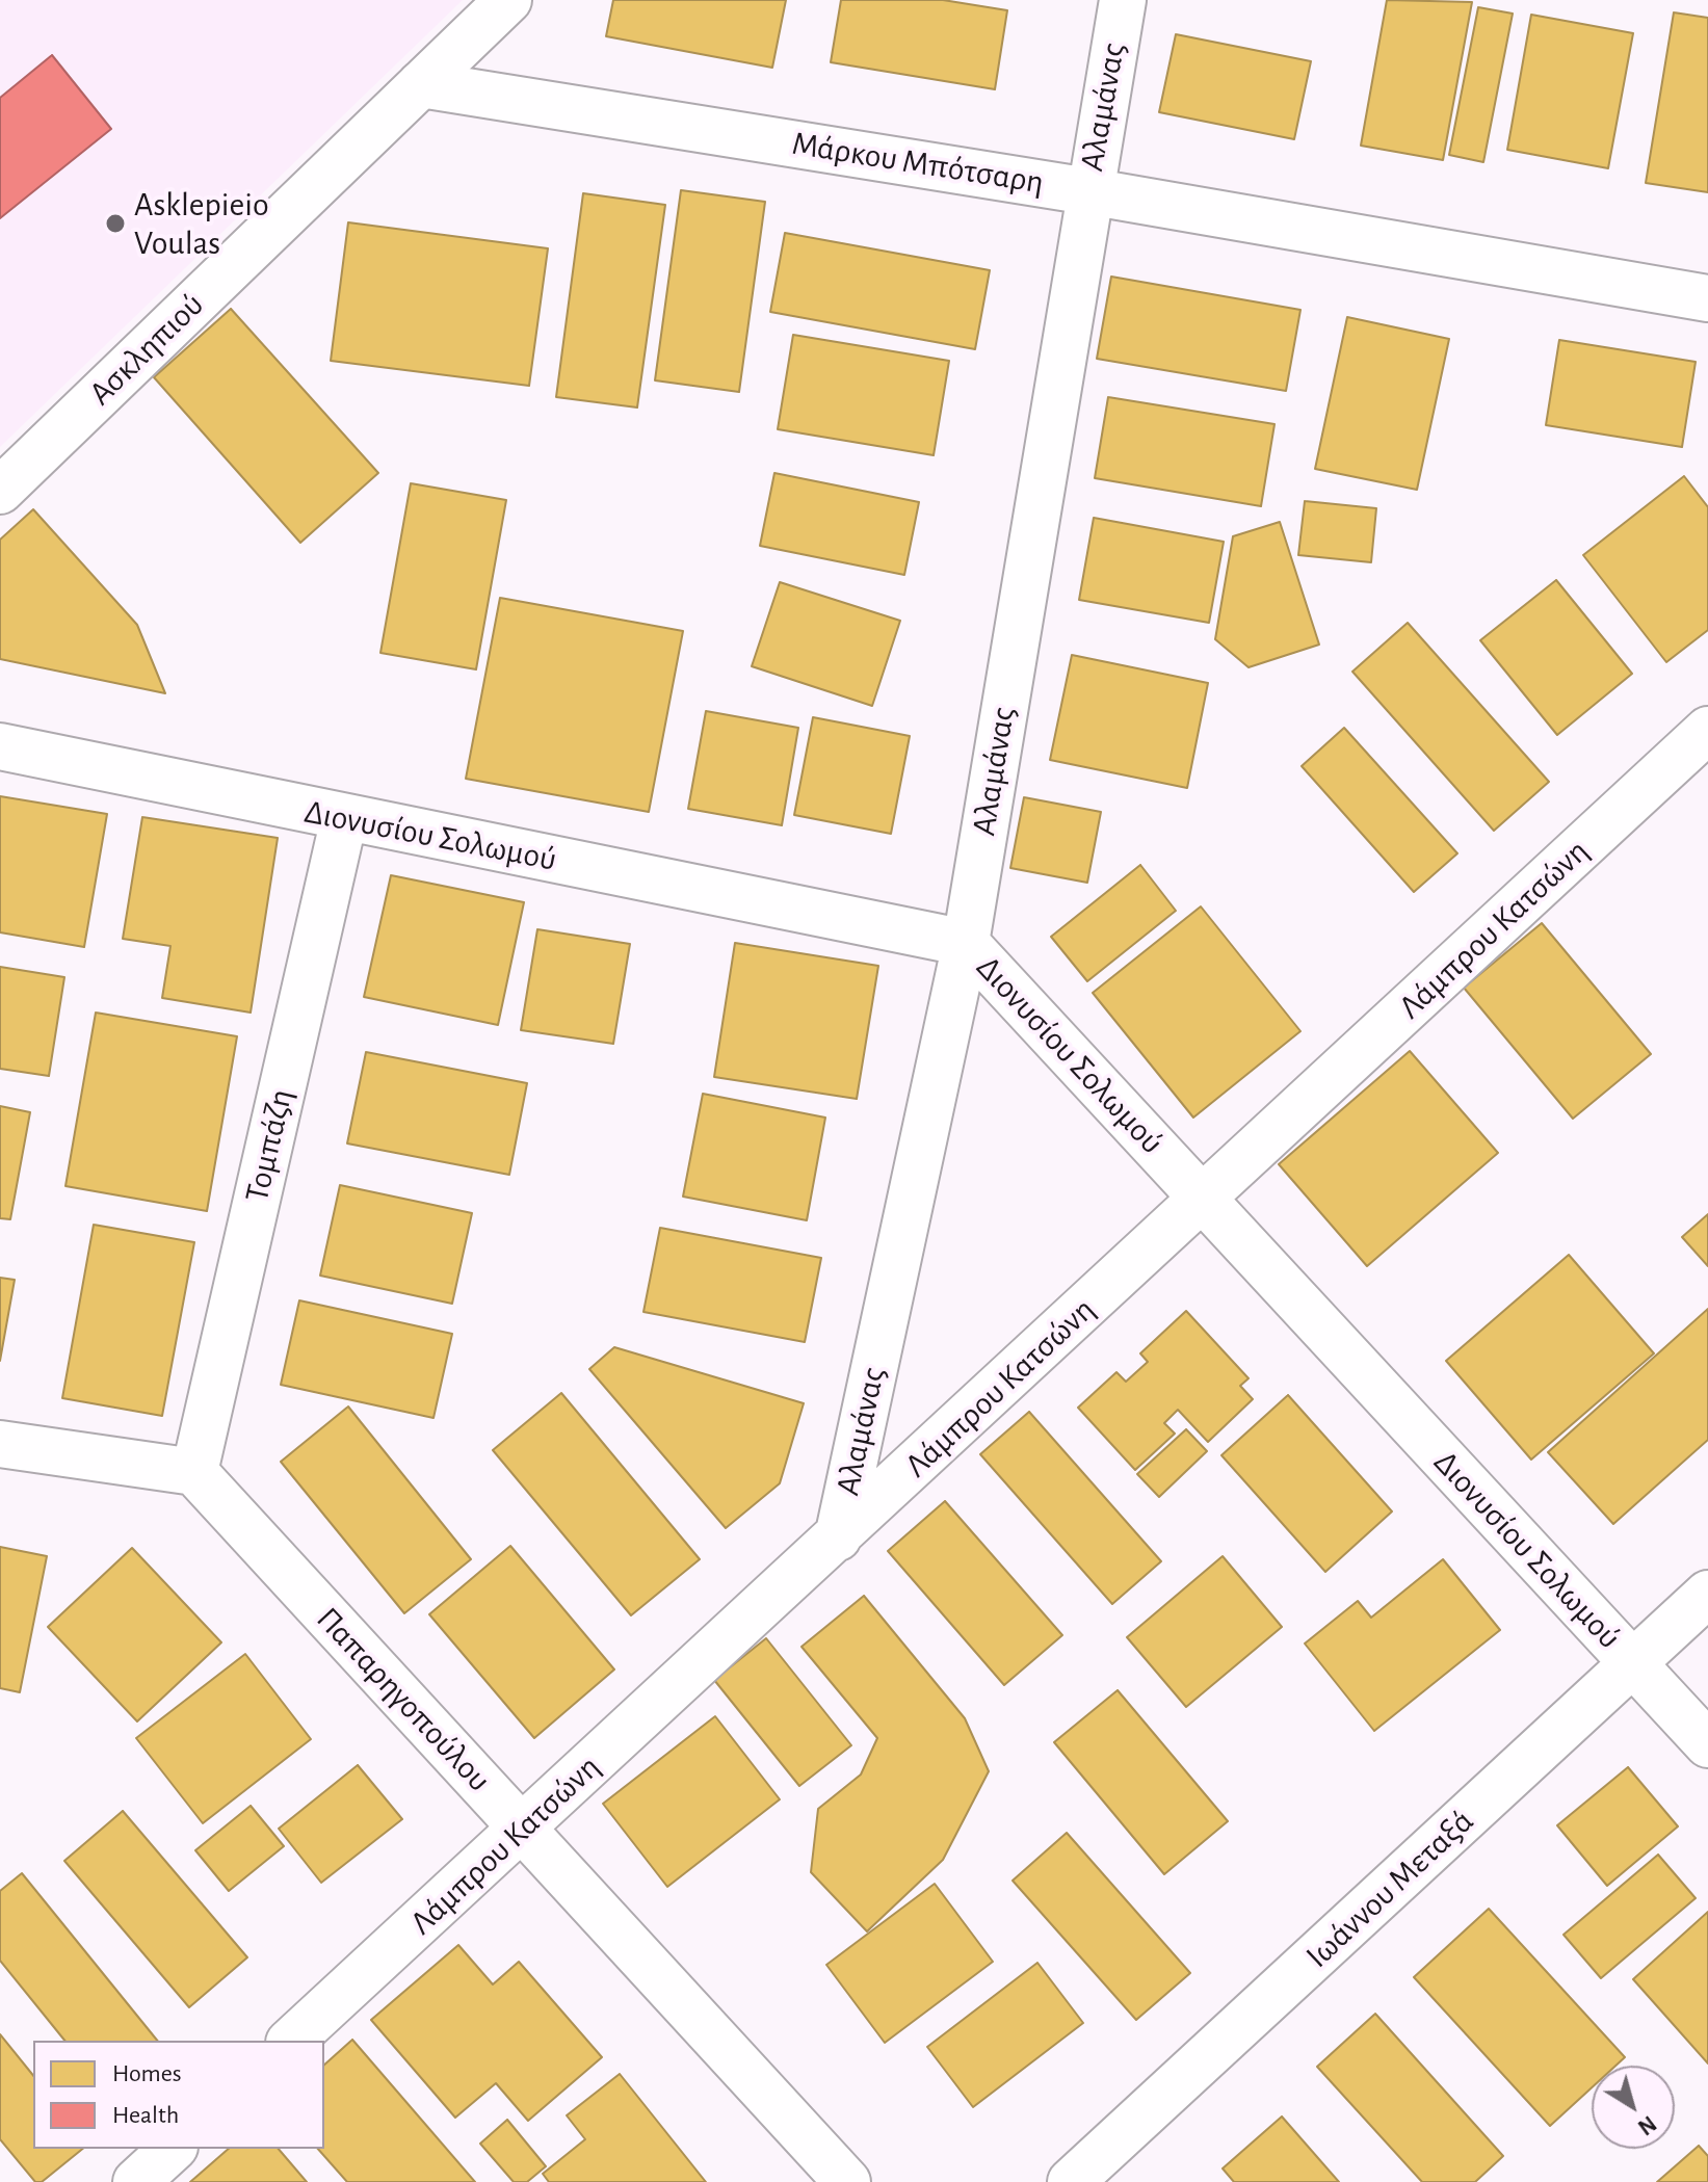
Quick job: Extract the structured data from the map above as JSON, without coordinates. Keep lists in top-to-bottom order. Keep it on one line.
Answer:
{"streets":{"street":["Αλαμάνας","Μάρκου Μπότσαρη","Ασκληπιού","Διονυσίου Σολωμού","Λάμπρου Κατσώνη","Τομπάζη","Παπαρηγοπούλου","Ιωάννου Μεταξά"]},"crossings":[["Αλαμάνας","Μάρκου Μπότσαρη"],["Αλαμάνας","Διονυσίου Σολωμού"],["Αλαμάνας","Λάμπρου Κατσώνη"],["Μάρκου Μπότσαρη","Ασκληπιού"],["Διονυσίου Σολωμού","Λάμπρου Κατσώνη"],["Διονυσίου Σολωμού","Τομπάζη"],["Διονυσίου Σολωμού","Ιωάννου Μεταξά"],["Λάμπρου Κατσώνη","Παπαρηγοπούλου"],["Τομπάζη","Παπαρηγοπούλου"]],"places":["Asklepieio Voulas"],"legend":["Homes","Health"],"north":"bottom right"}
